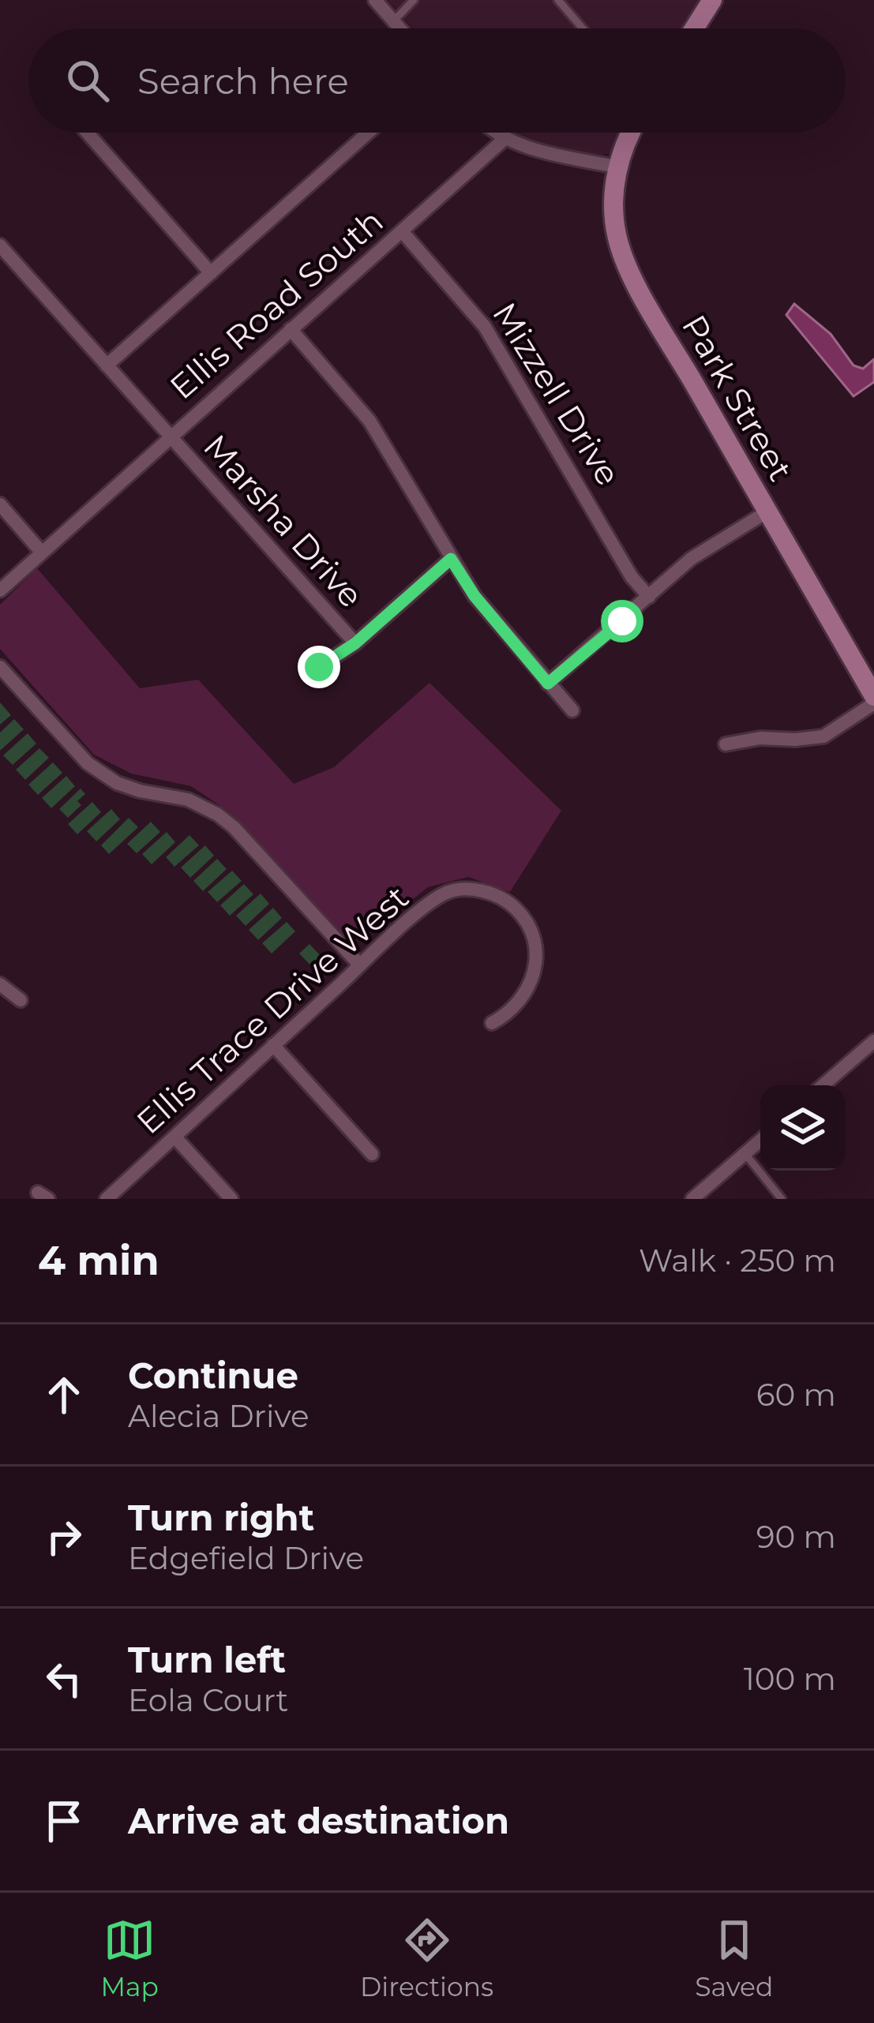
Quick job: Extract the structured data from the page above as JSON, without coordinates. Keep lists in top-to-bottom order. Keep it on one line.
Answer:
{"streets":{"street":["Ellis Road South","Mizzell Drive","Park Street","Marsha Drive","Ellis Trace Drive West"]},"crossings":[["Ellis Road South","Mizzell Drive"],["Ellis Road South","Marsha Drive"]],"page":{"search":"Search here","heading":["4 min","Walk · 250 m"],"list":[["Continue","Alecia Drive","60 m"],["Turn right","Edgefield Drive","90 m"],["Turn left","Eola Court","100 m"],"Arrive at destination"],"nav":["Map","Directions","Saved"]}}
